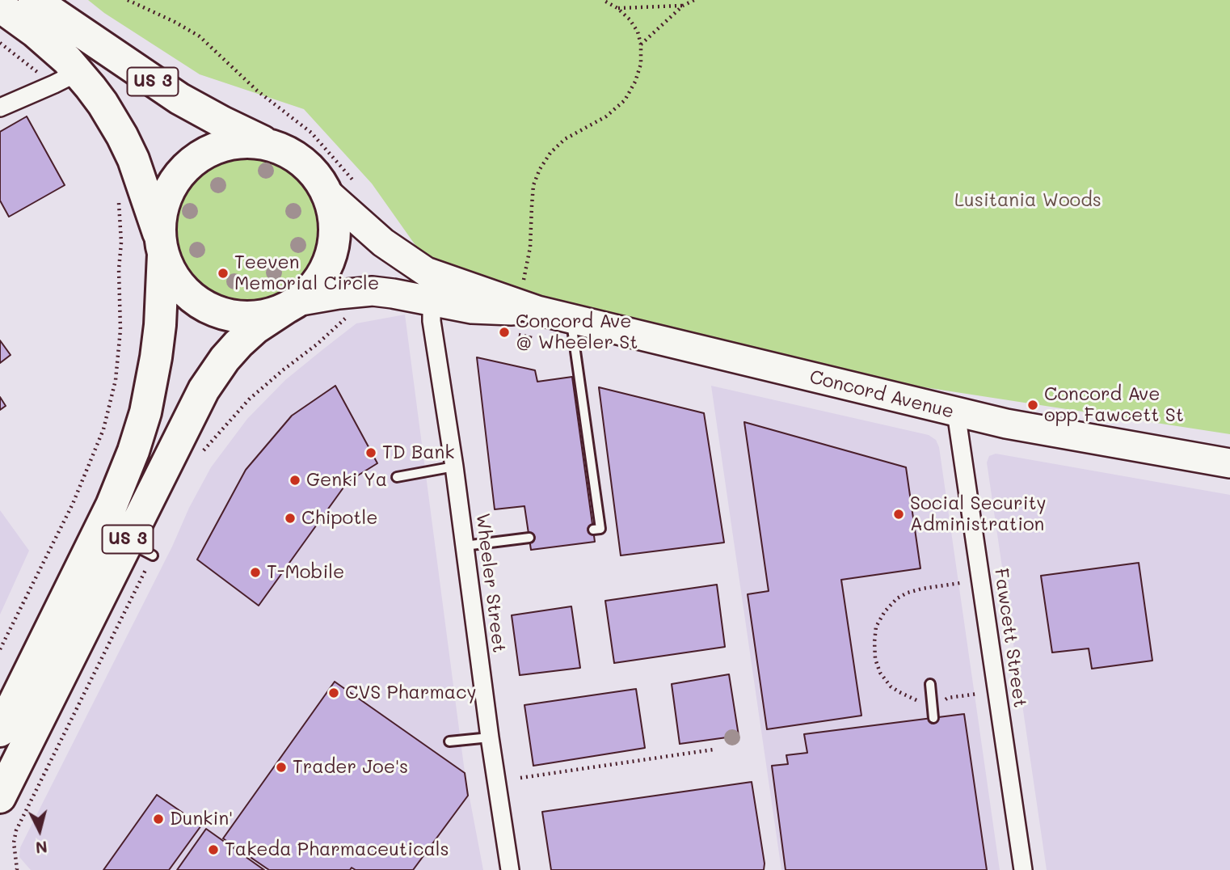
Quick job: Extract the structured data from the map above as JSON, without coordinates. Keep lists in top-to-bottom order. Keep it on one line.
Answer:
{"streets":{"highway":["US 3"],"main road":["Concord Avenue"],"street":["Wheeler Street","Fawcett Street"]},"crossings":[["US 3","Concord Avenue"],["Concord Avenue","Wheeler Street"],["Concord Avenue","Fawcett Street"]],"parks":["Lusitania Woods"],"places":["Teeven Memorial Circle","Concord Ave @ Wheeler St","Concord Ave opp Fawcett St","TD Bank","Genki Ya","Social Security Administration","Chipotle","T-Mobile","CVS Pharmacy","Trader Joe's","Dunkin'","Takeda Pharmaceuticals"],"north":"bottom"}
